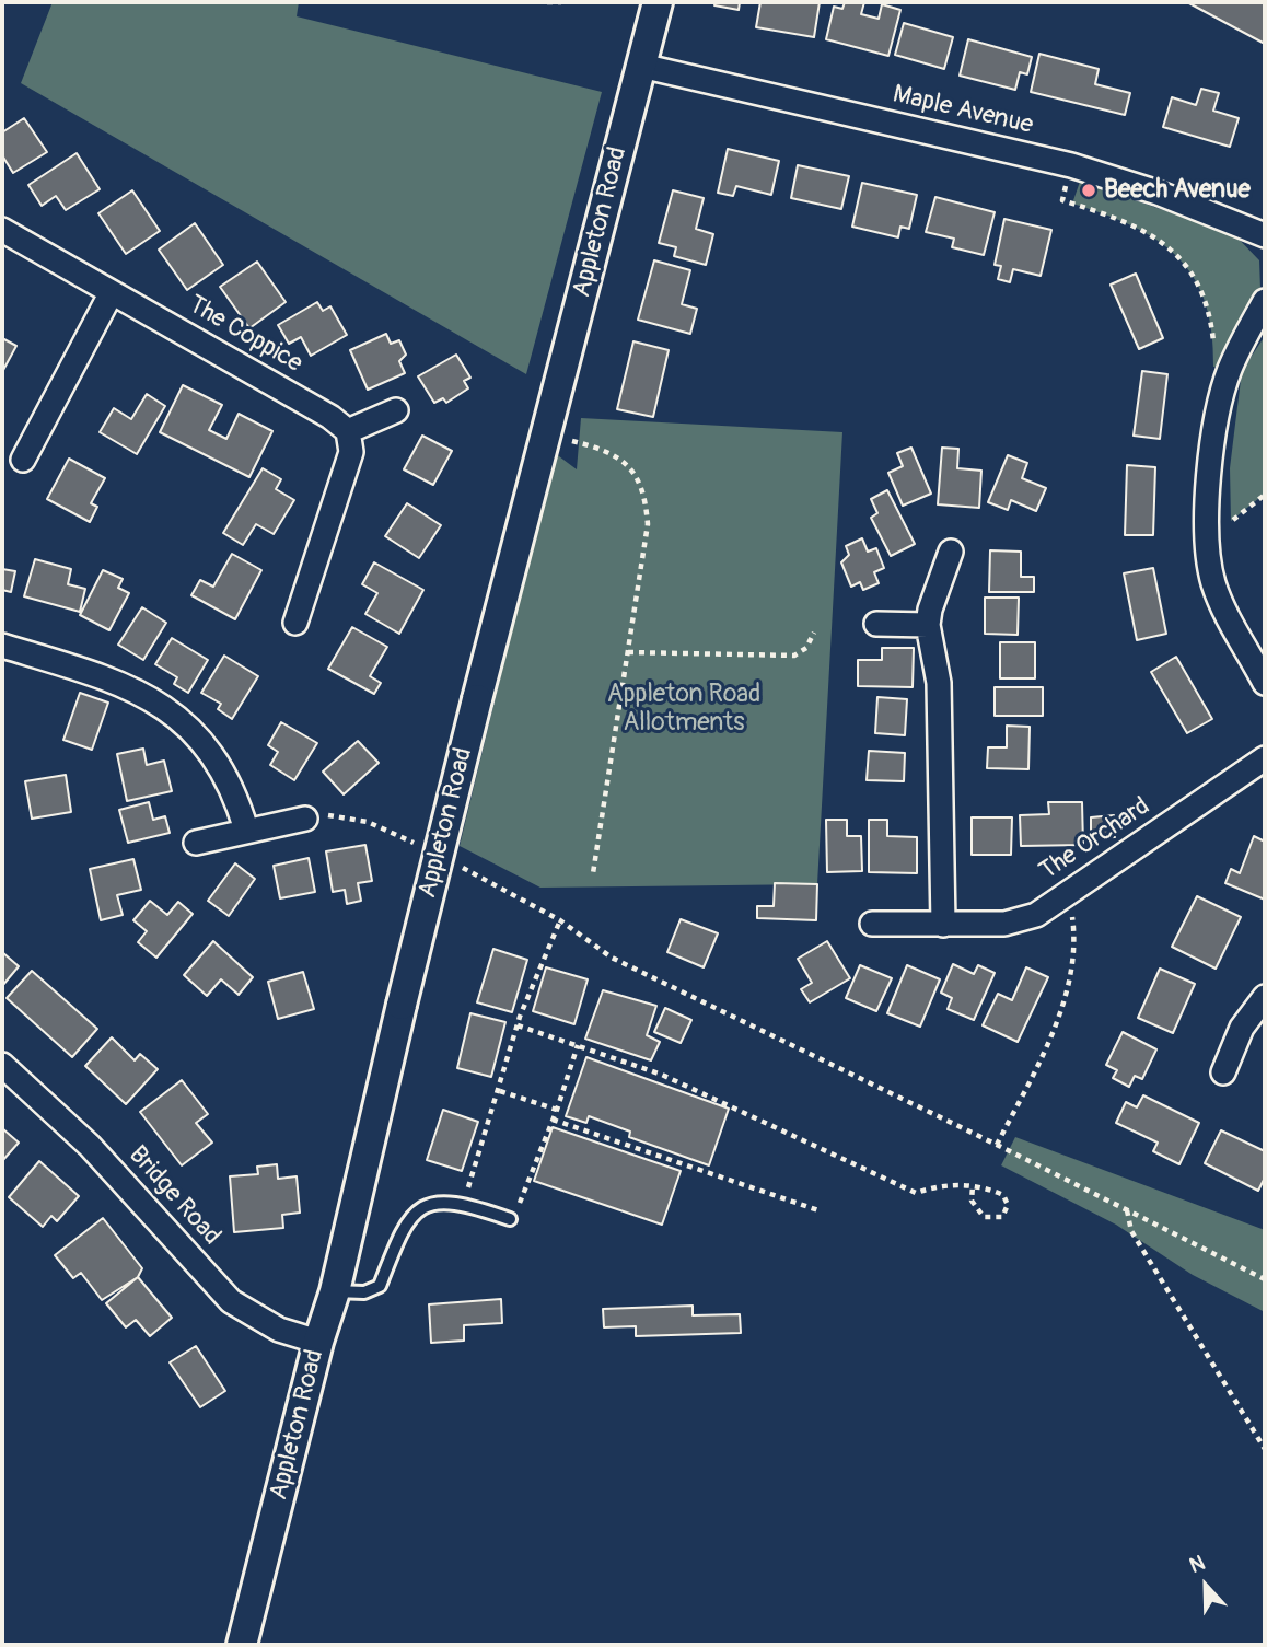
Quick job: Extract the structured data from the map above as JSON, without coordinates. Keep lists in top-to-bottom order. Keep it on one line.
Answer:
{"streets":{"street":["Maple Avenue","Appleton Road","The Coppice","The Orchard","Bridge Road"]},"crossings":[["Maple Avenue","Appleton Road"],["Appleton Road","Bridge Road"]],"parks":["Appleton Road Allotments"],"places":["Beech Avenue"],"north":"top"}
